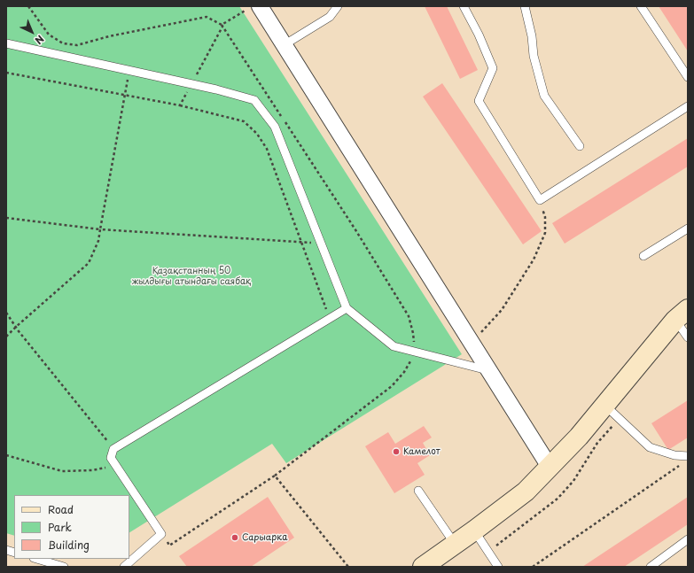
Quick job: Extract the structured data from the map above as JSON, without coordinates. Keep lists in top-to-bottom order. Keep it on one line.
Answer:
{"parks":["Қазақстанның 50 жылдығы атындағы саябақ"],"places":["Камелот","Сарыарка"],"legend":["Road","Park","Building"],"north":"bottom right"}
